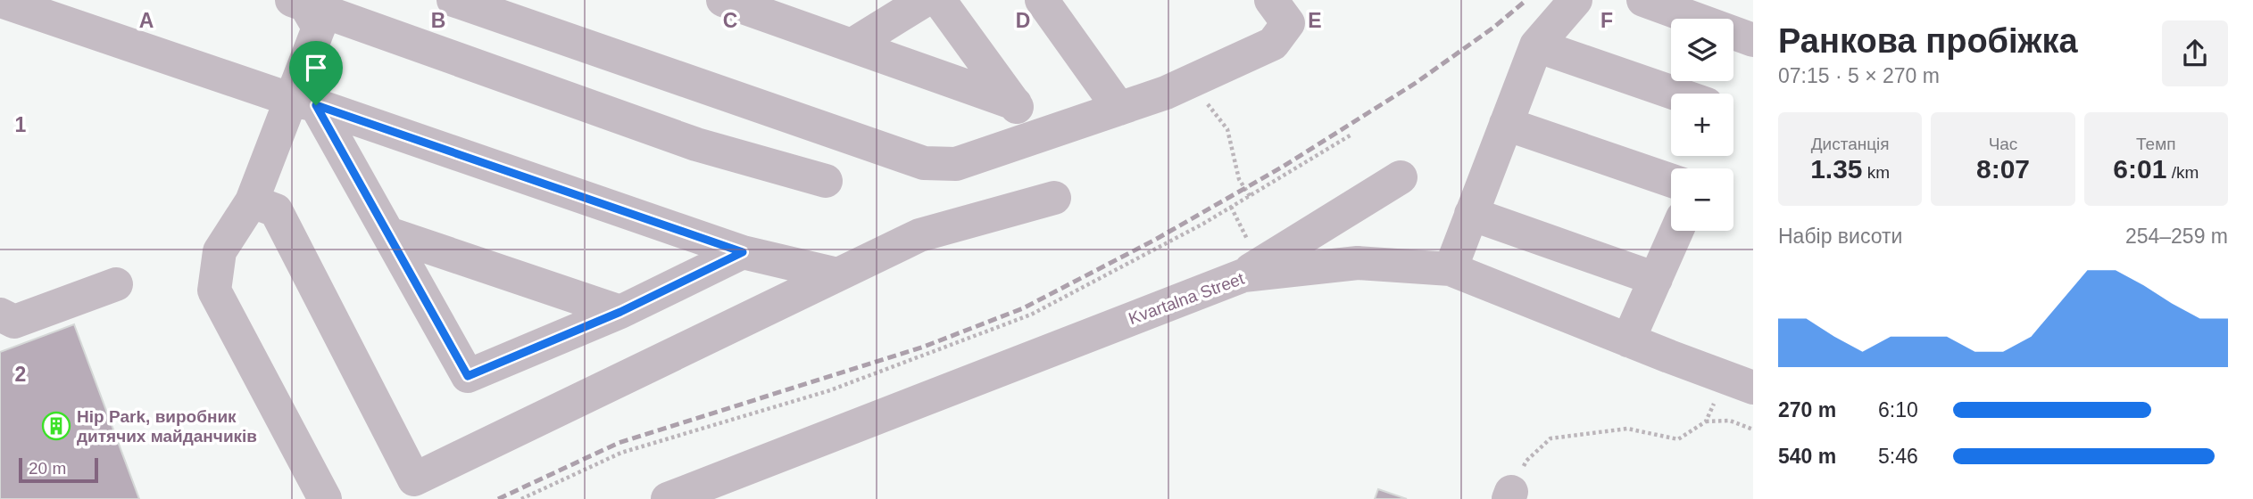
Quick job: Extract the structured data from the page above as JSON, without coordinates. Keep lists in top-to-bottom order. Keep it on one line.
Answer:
{"streets":{"lane":["Kvartalna Street"]},"places":{"building":["Hip Park, виробник дитячих майданчиків"]},"scale_bar":"20 m","page":{"heading":["Ранкова пробіжка","07:15 · 5 × 270 m"],"map_buttons":["+","−"],"stats":[["Дистанція","1.35 km"],["Час","8:07"],["Темп","6:01 /km"]],"chart":["Набір висоти","254–259 m"],"list":[{"name":"270 m","note":"6:10"},{"name":"540 m","note":"5:46"}],"scale":"20 m"},"grid":{"columns":["A","B","C","D","E","F"],"rows":["1","2"]}}
